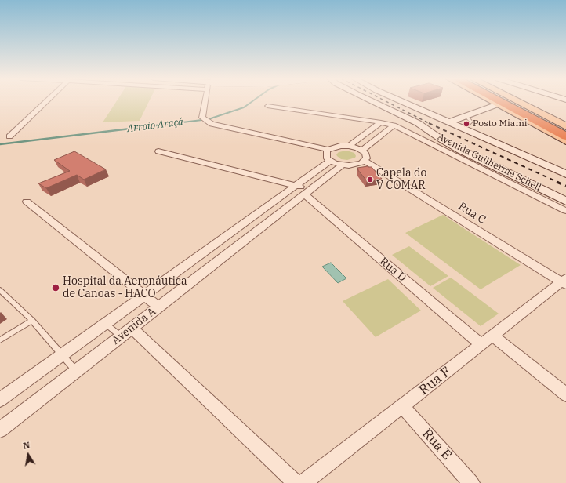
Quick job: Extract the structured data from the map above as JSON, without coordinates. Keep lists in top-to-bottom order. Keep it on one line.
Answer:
{"streets":{"main road":["Avenida Guilherme Schell"],"street":["Rua C","Rua D","Avenida A","Rua F","Rua E"]},"crossings":[["Rua C","Rua F"],["Rua D","Avenida A"],["Rua D","Rua F"],["Rua F","Rua E"]],"water":["Arroio Araçá"],"places":["Posto Miami","Capela do V COMAR","Hospital da Aeronáutica de Canoas - HACO"],"north":"top"}
